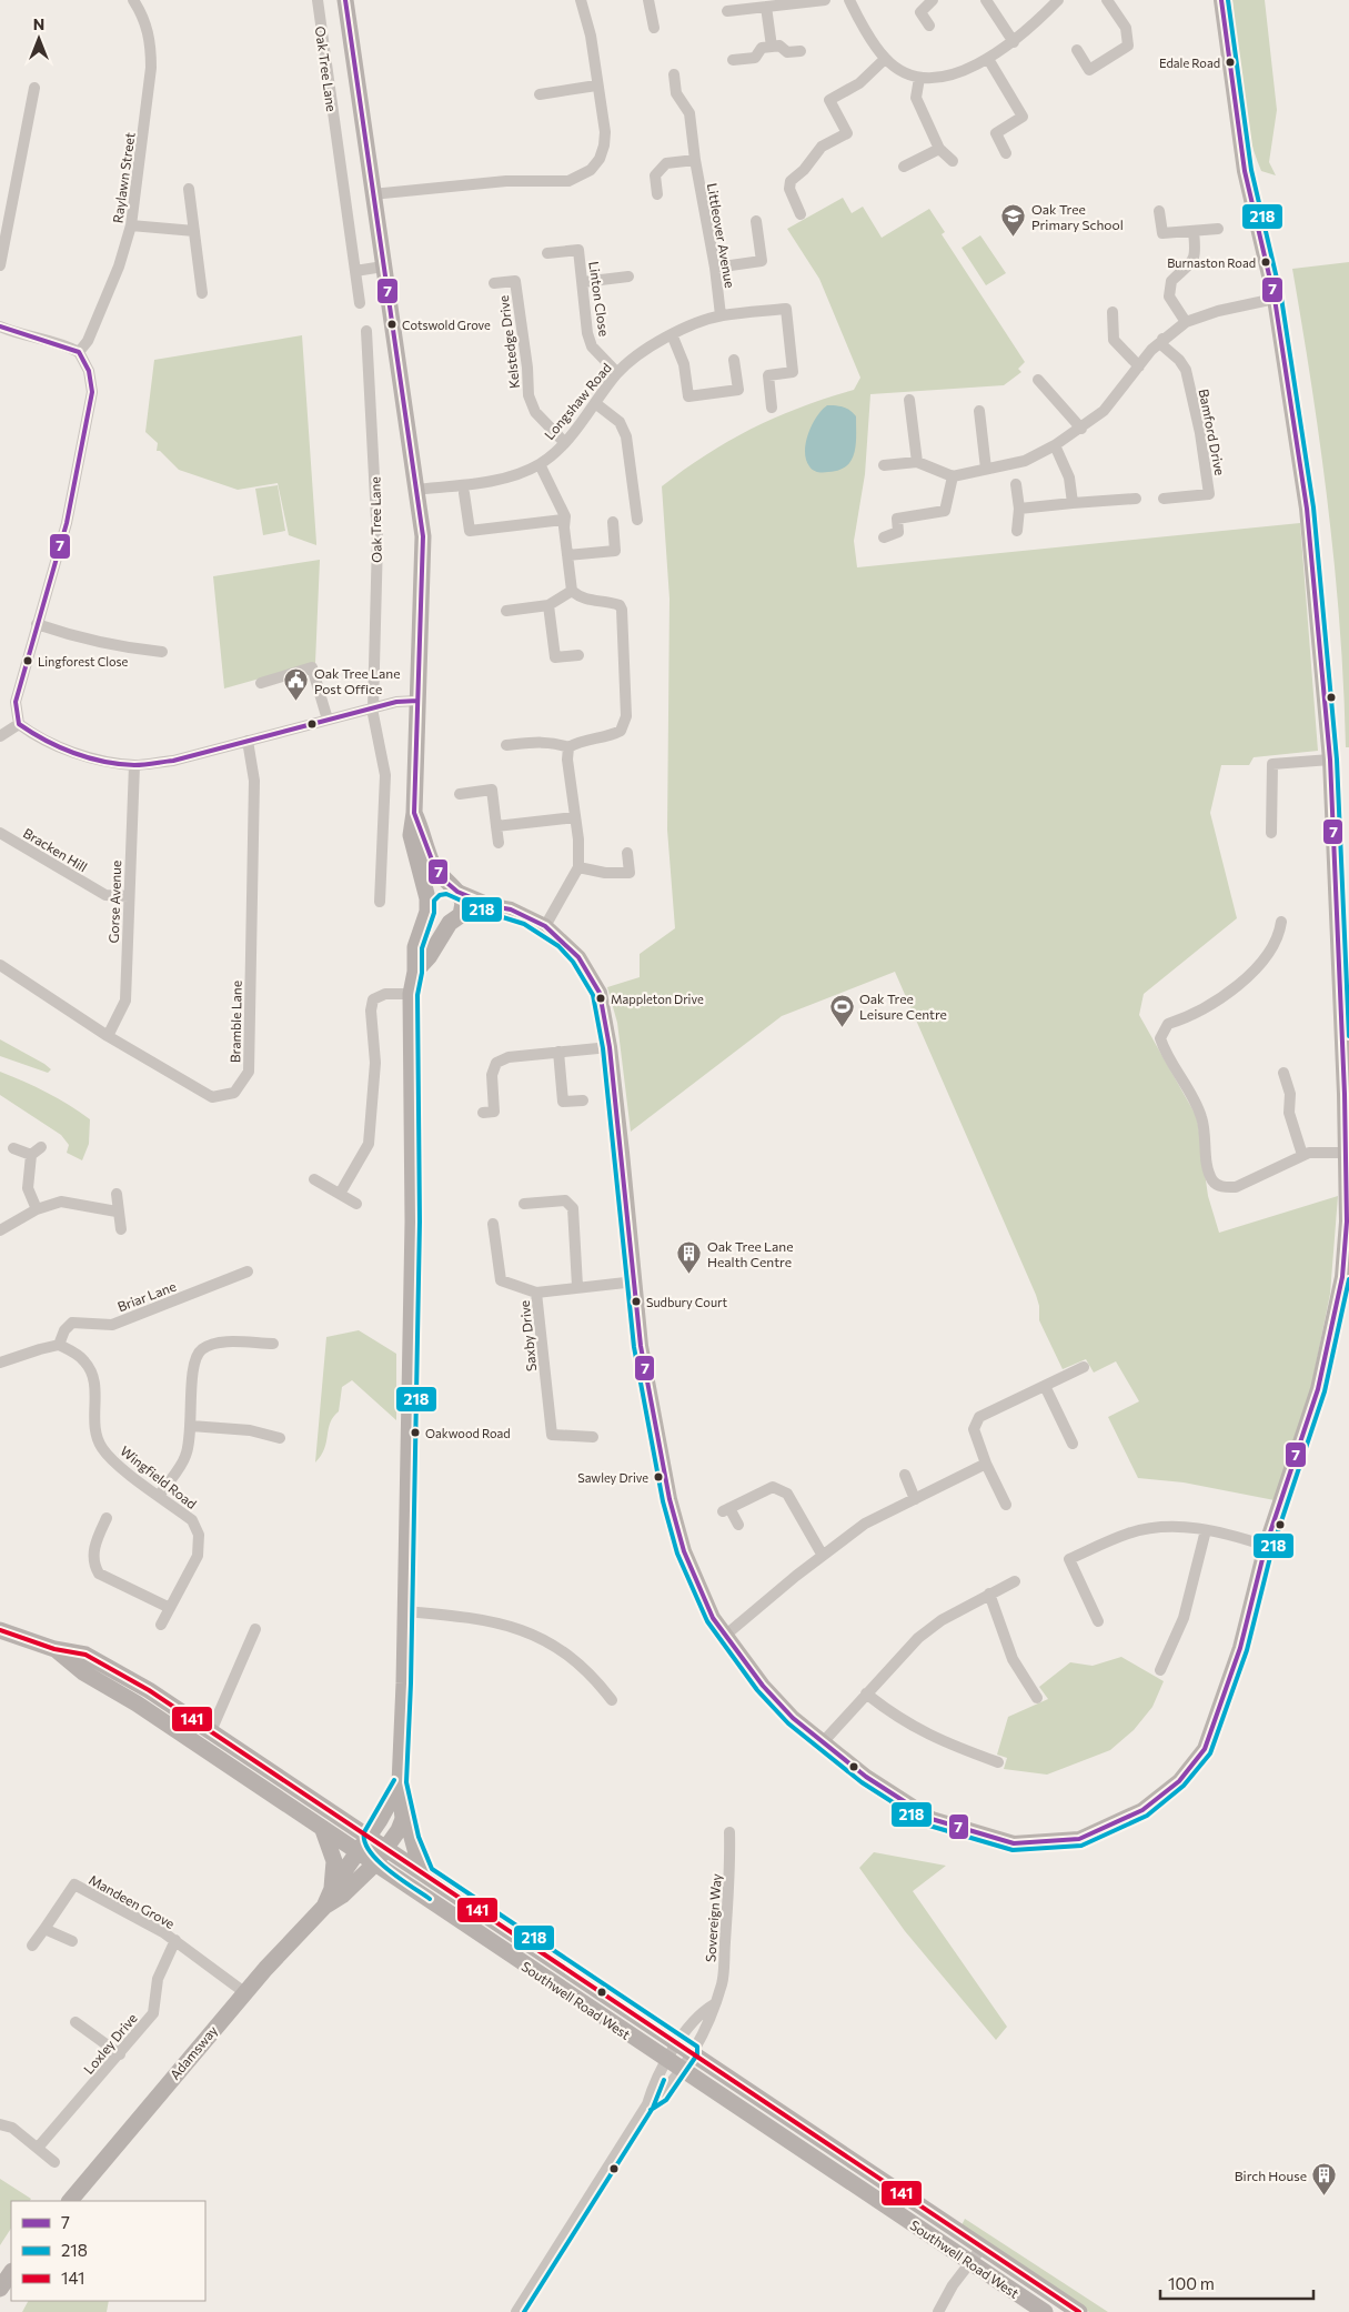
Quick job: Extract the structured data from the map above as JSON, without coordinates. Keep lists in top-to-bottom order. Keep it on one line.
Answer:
{"streets":{"main road":["Oak Tree Lane","Southwell Road West","Adamsway"],"street":["Raylawn Street","Littleover Avenue","Linton Close","Kelstedge Drive","Longshaw Road","Bamford Drive","Bracken Hill","Gorse Avenue","Bramble Lane","Briar Lane","Saxby Drive","Wingfield Road","Mandeen Grove","Sovereign Way","Loxley Drive"]},"crossings":[["Oak Tree Lane","Longshaw Road"],["Littleover Avenue","Longshaw Road"],["Linton Close","Longshaw Road"],["Kelstedge Drive","Longshaw Road"],["Bracken Hill","Gorse Avenue"],["Gorse Avenue","Bramble Lane"],["Briar Lane","Wingfield Road"],["Mandeen Grove","Loxley Drive"],["Mandeen Grove","Adamsway"],["Sovereign Way","Southwell Road West"],["Southwell Road West","Adamsway"]],"places":{"other":["Edale Road","Burnaston Road","Cotswold Grove","Lingforest Close","Mappleton Drive","Sudbury Court","Oakwood Road","Sawley Drive"],"school or university":["Oak Tree Primary School"],"public building":["Oak Tree Lane Post Office"],"sports":["Oak Tree Leisure Centre"],"building":["Oak Tree Lane Health Centre","Birch House"]},"lines":["transit line 7","transit line 218","transit line 141"],"legend":["7","218","141"],"scale_bar":"100 m","north":"top"}
